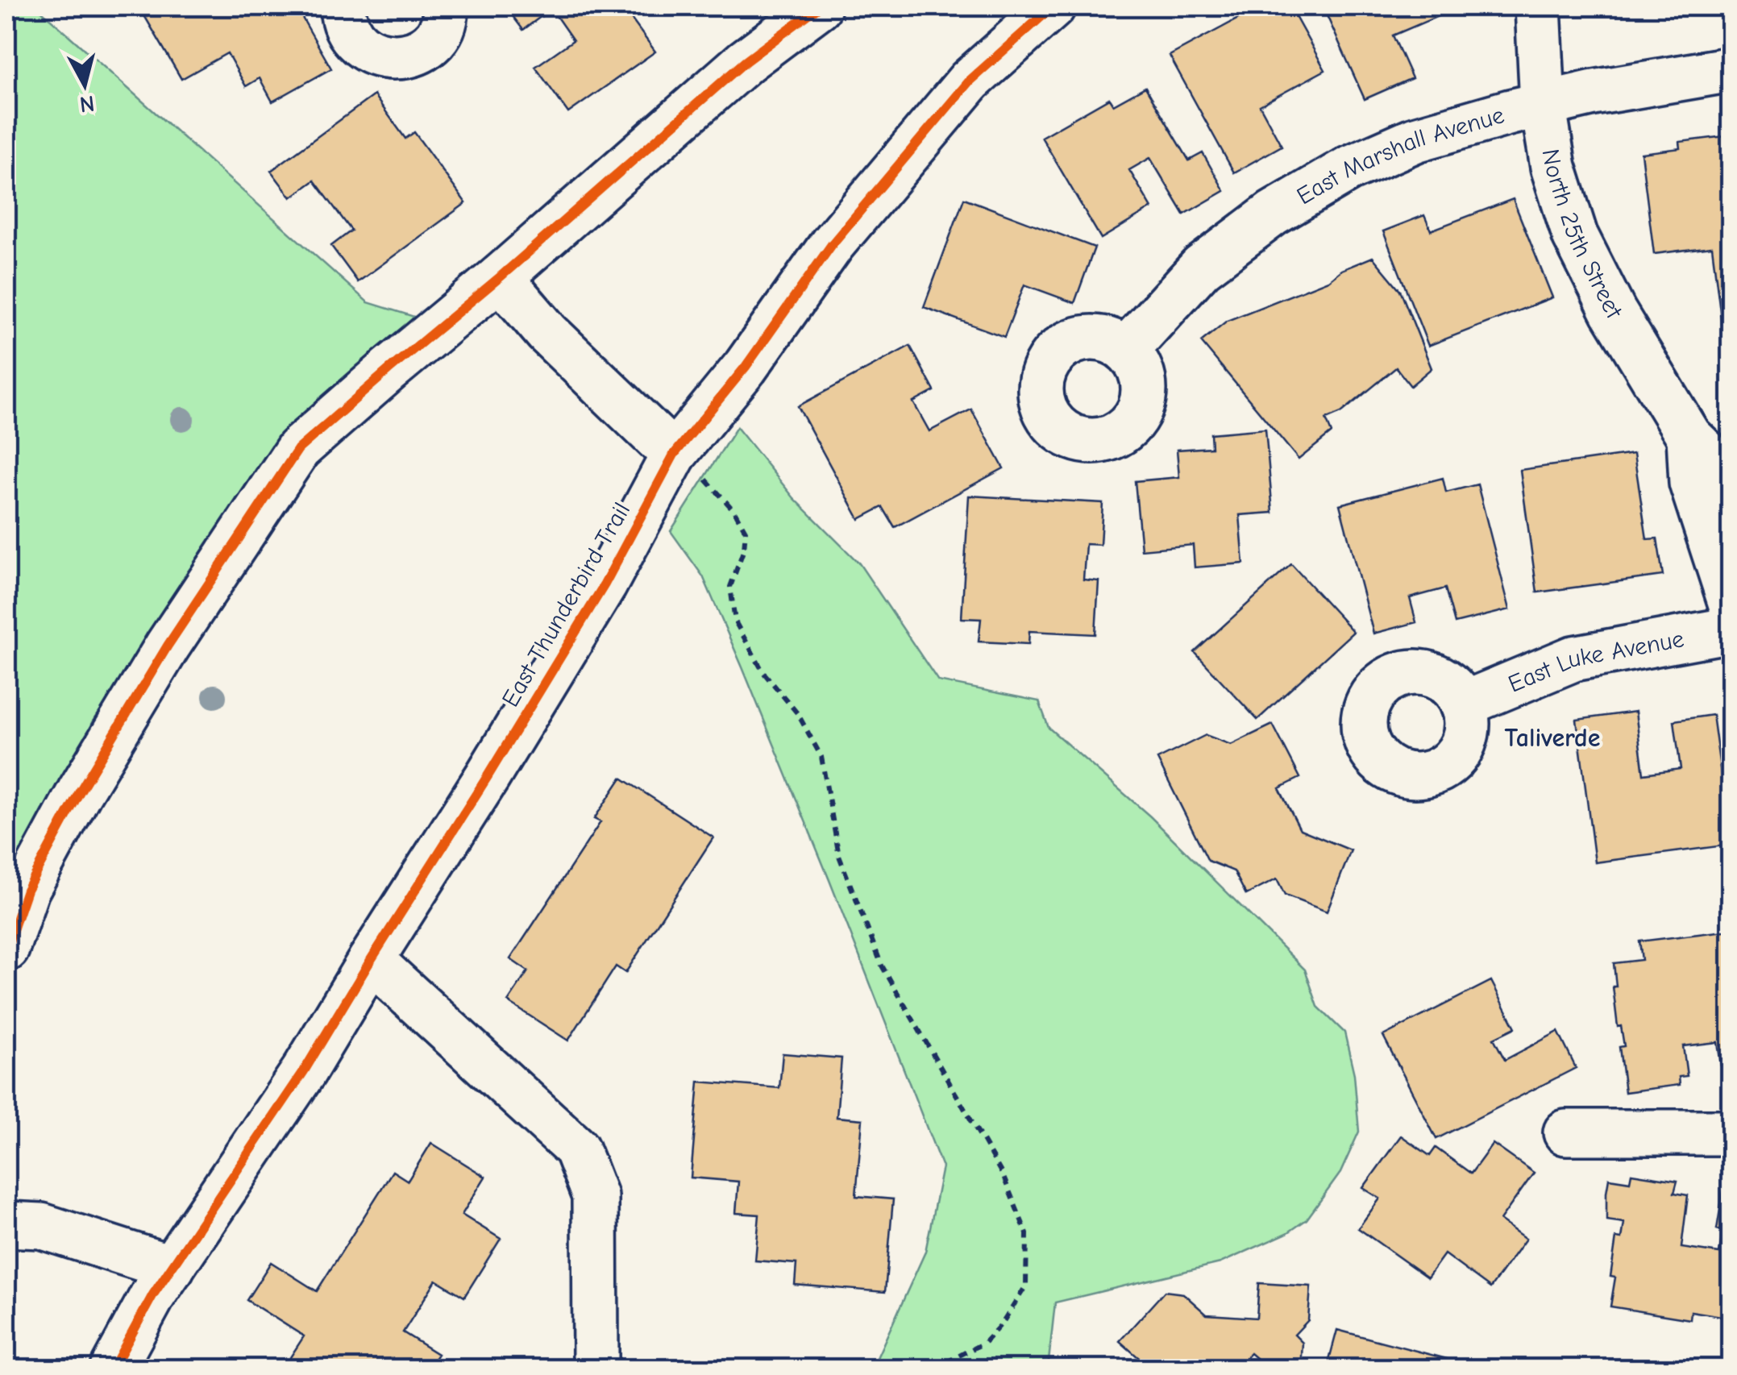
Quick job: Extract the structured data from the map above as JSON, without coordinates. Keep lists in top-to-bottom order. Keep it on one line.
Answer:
{"streets":{"street":["East Marshall Avenue","North 25th Street","East Thunderbird Trail","East Luke Avenue"]},"crossings":[["East Marshall Avenue","North 25th Street"]],"districts":["Taliverde"],"north":"bottom"}
